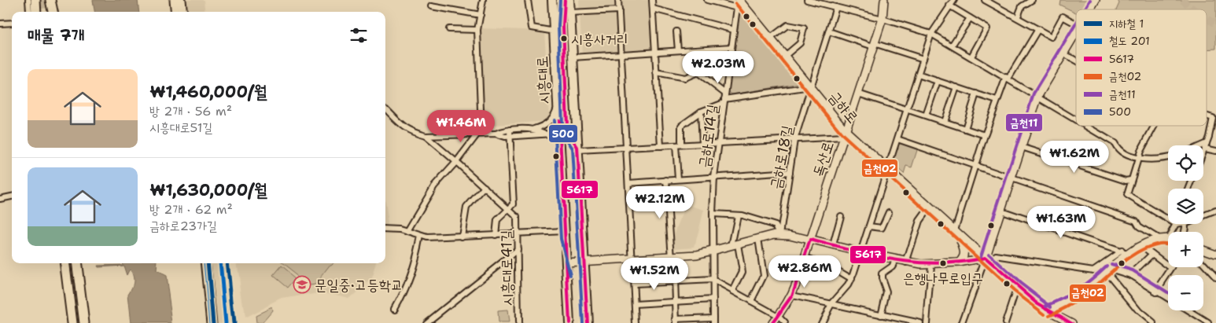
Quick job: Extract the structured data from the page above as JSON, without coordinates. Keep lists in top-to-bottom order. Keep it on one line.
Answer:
{"streets":{"main road":["시흥대로"],"street":["금하로","금하로14길","금하로18길","독산로","시흥대로41길"]},"crossings":[["금하로","금하로14길"],["금하로","금하로18길"],["금하로","독산로"]],"places":{"other":["시흥사거리","은행나무로입구"],"school or university":["문일중·고등학교"]},"lines":["transit line 5617","transit line 금천11","transit line 500","transit line 금천02","metro line 1","rail line 201"],"legend":["지하철 1","철도 201","5617","금천02","금천11","500"],"page":{"heading":"매물 7개","price":["₩2.03M","₩1.46M","₩1.62M","₩2.12M","₩1.63M","₩2.86M","₩1.52M"],"list":[{"name":"₩1,460,000/월","note":"방 2개 · 56 m² · 시흥대로51길"},{"name":"₩1,630,000/월","note":"방 2개 · 62 m² · 금하로23가길"}],"map_buttons":["+","−"]}}
